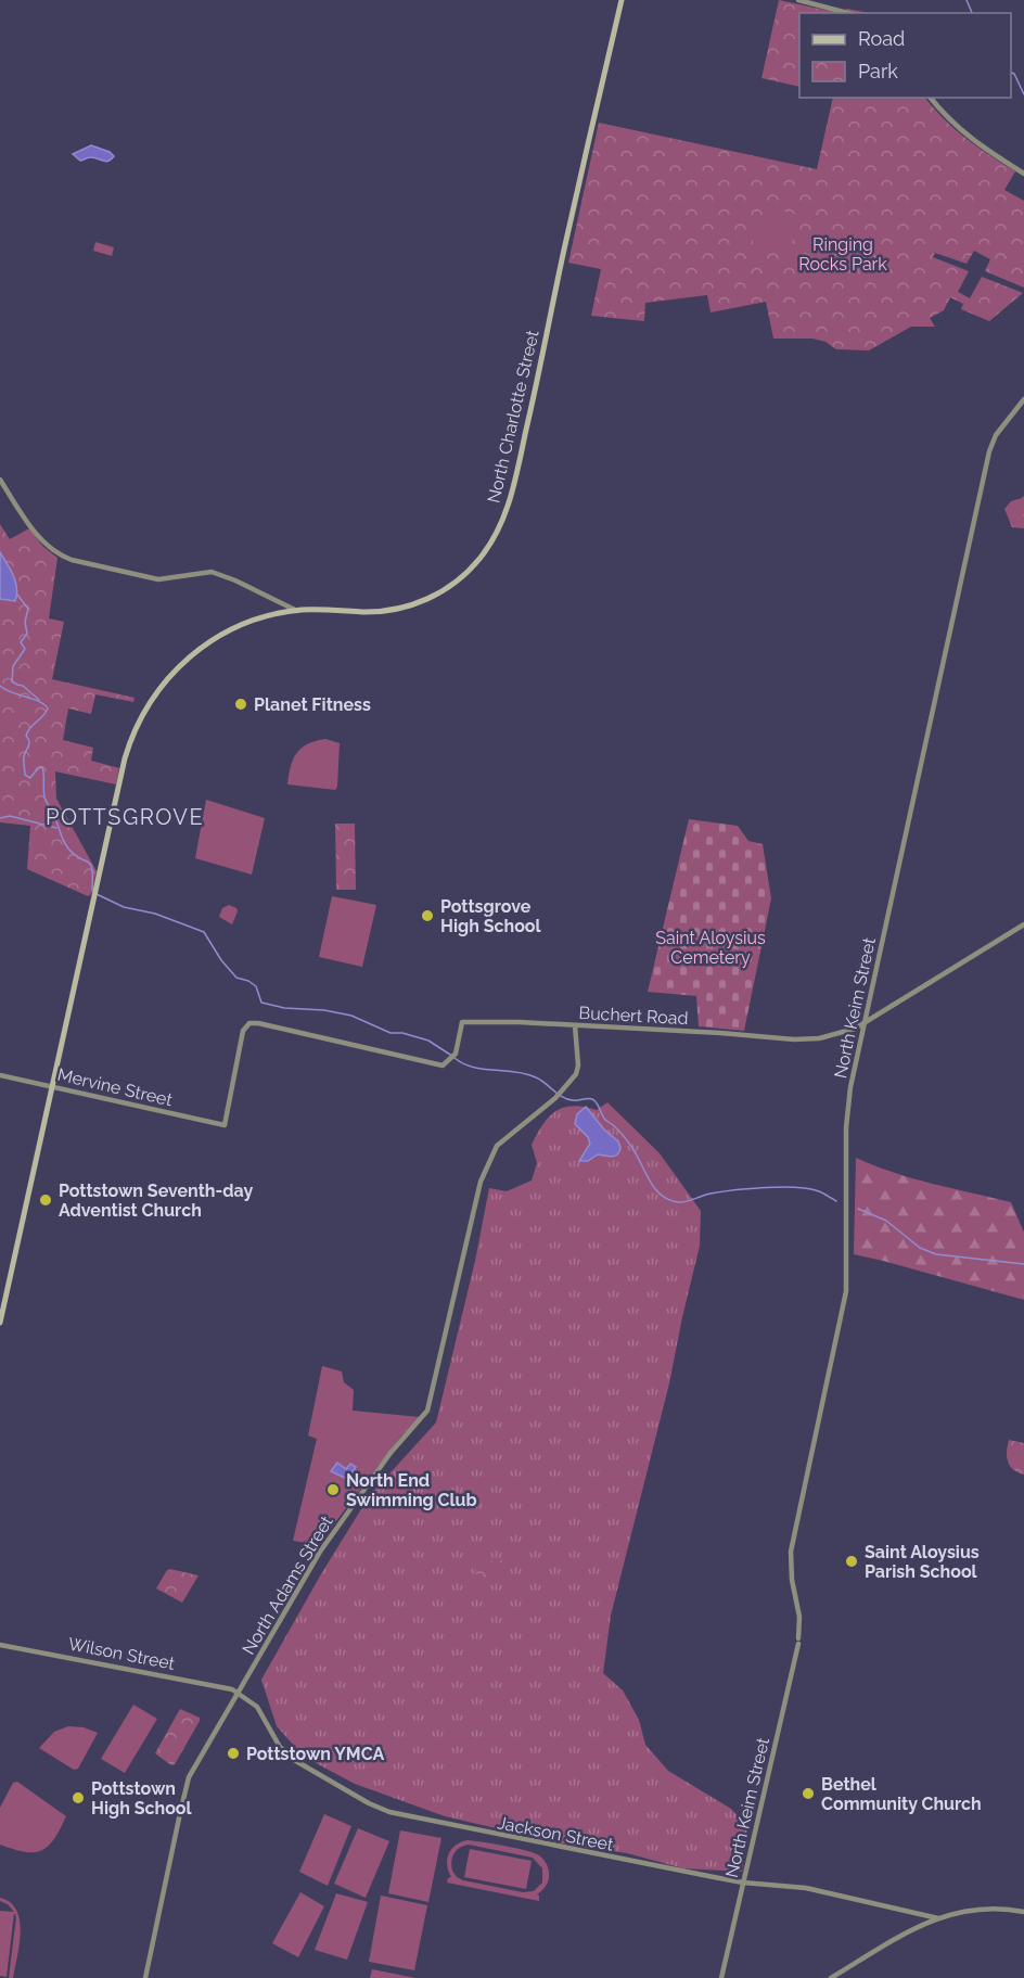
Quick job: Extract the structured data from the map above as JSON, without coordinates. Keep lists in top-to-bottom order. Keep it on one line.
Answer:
{"streets":{"main road":["North Charlotte Street"],"street":["North Keim Street","Buchert Road","Mervine Street","North Adams Street","Wilson Street","Jackson Street"]},"crossings":[["North Charlotte Street","Mervine Street"],["North Keim Street","Buchert Road"],["North Keim Street","Jackson Street"],["Buchert Road","Mervine Street"],["Buchert Road","North Adams Street"],["North Adams Street","Wilson Street"],["North Adams Street","Jackson Street"],["Wilson Street","Jackson Street"]],"districts":["POTTSGROVE"],"parks":["Ringing Rocks Park","Saint Aloysius Cemetery"],"places":["Planet Fitness","Pottsgrove High School","Pottstown Seventh-day Adventist Church","North End Swimming Club","Saint Aloysius Parish School","Pottstown YMCA","Bethel Community Church","Pottstown High School"],"legend":["Road","Park"]}
